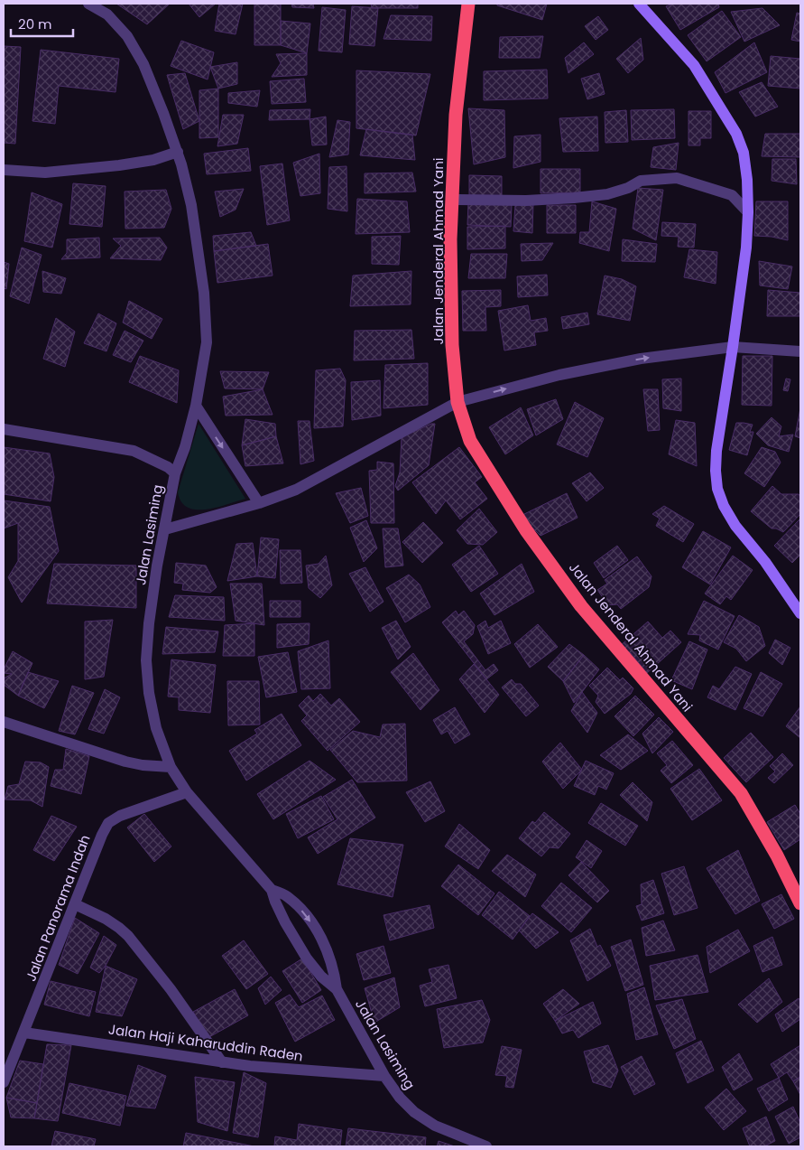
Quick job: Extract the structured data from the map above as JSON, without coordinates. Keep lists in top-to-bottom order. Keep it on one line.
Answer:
{"streets":{"highway":["Jalan Jenderal Ahmad Yani"],"street":["Jalan Lasiming","Jalan Panorama Indah","Jalan Haji Kaharuddin Raden"]},"crossings":[["Jalan Lasiming","Jalan Panorama Indah"],["Jalan Lasiming","Jalan Haji Kaharuddin Raden"],["Jalan Panorama Indah","Jalan Haji Kaharuddin Raden"]],"scale_bar":"20 m"}
